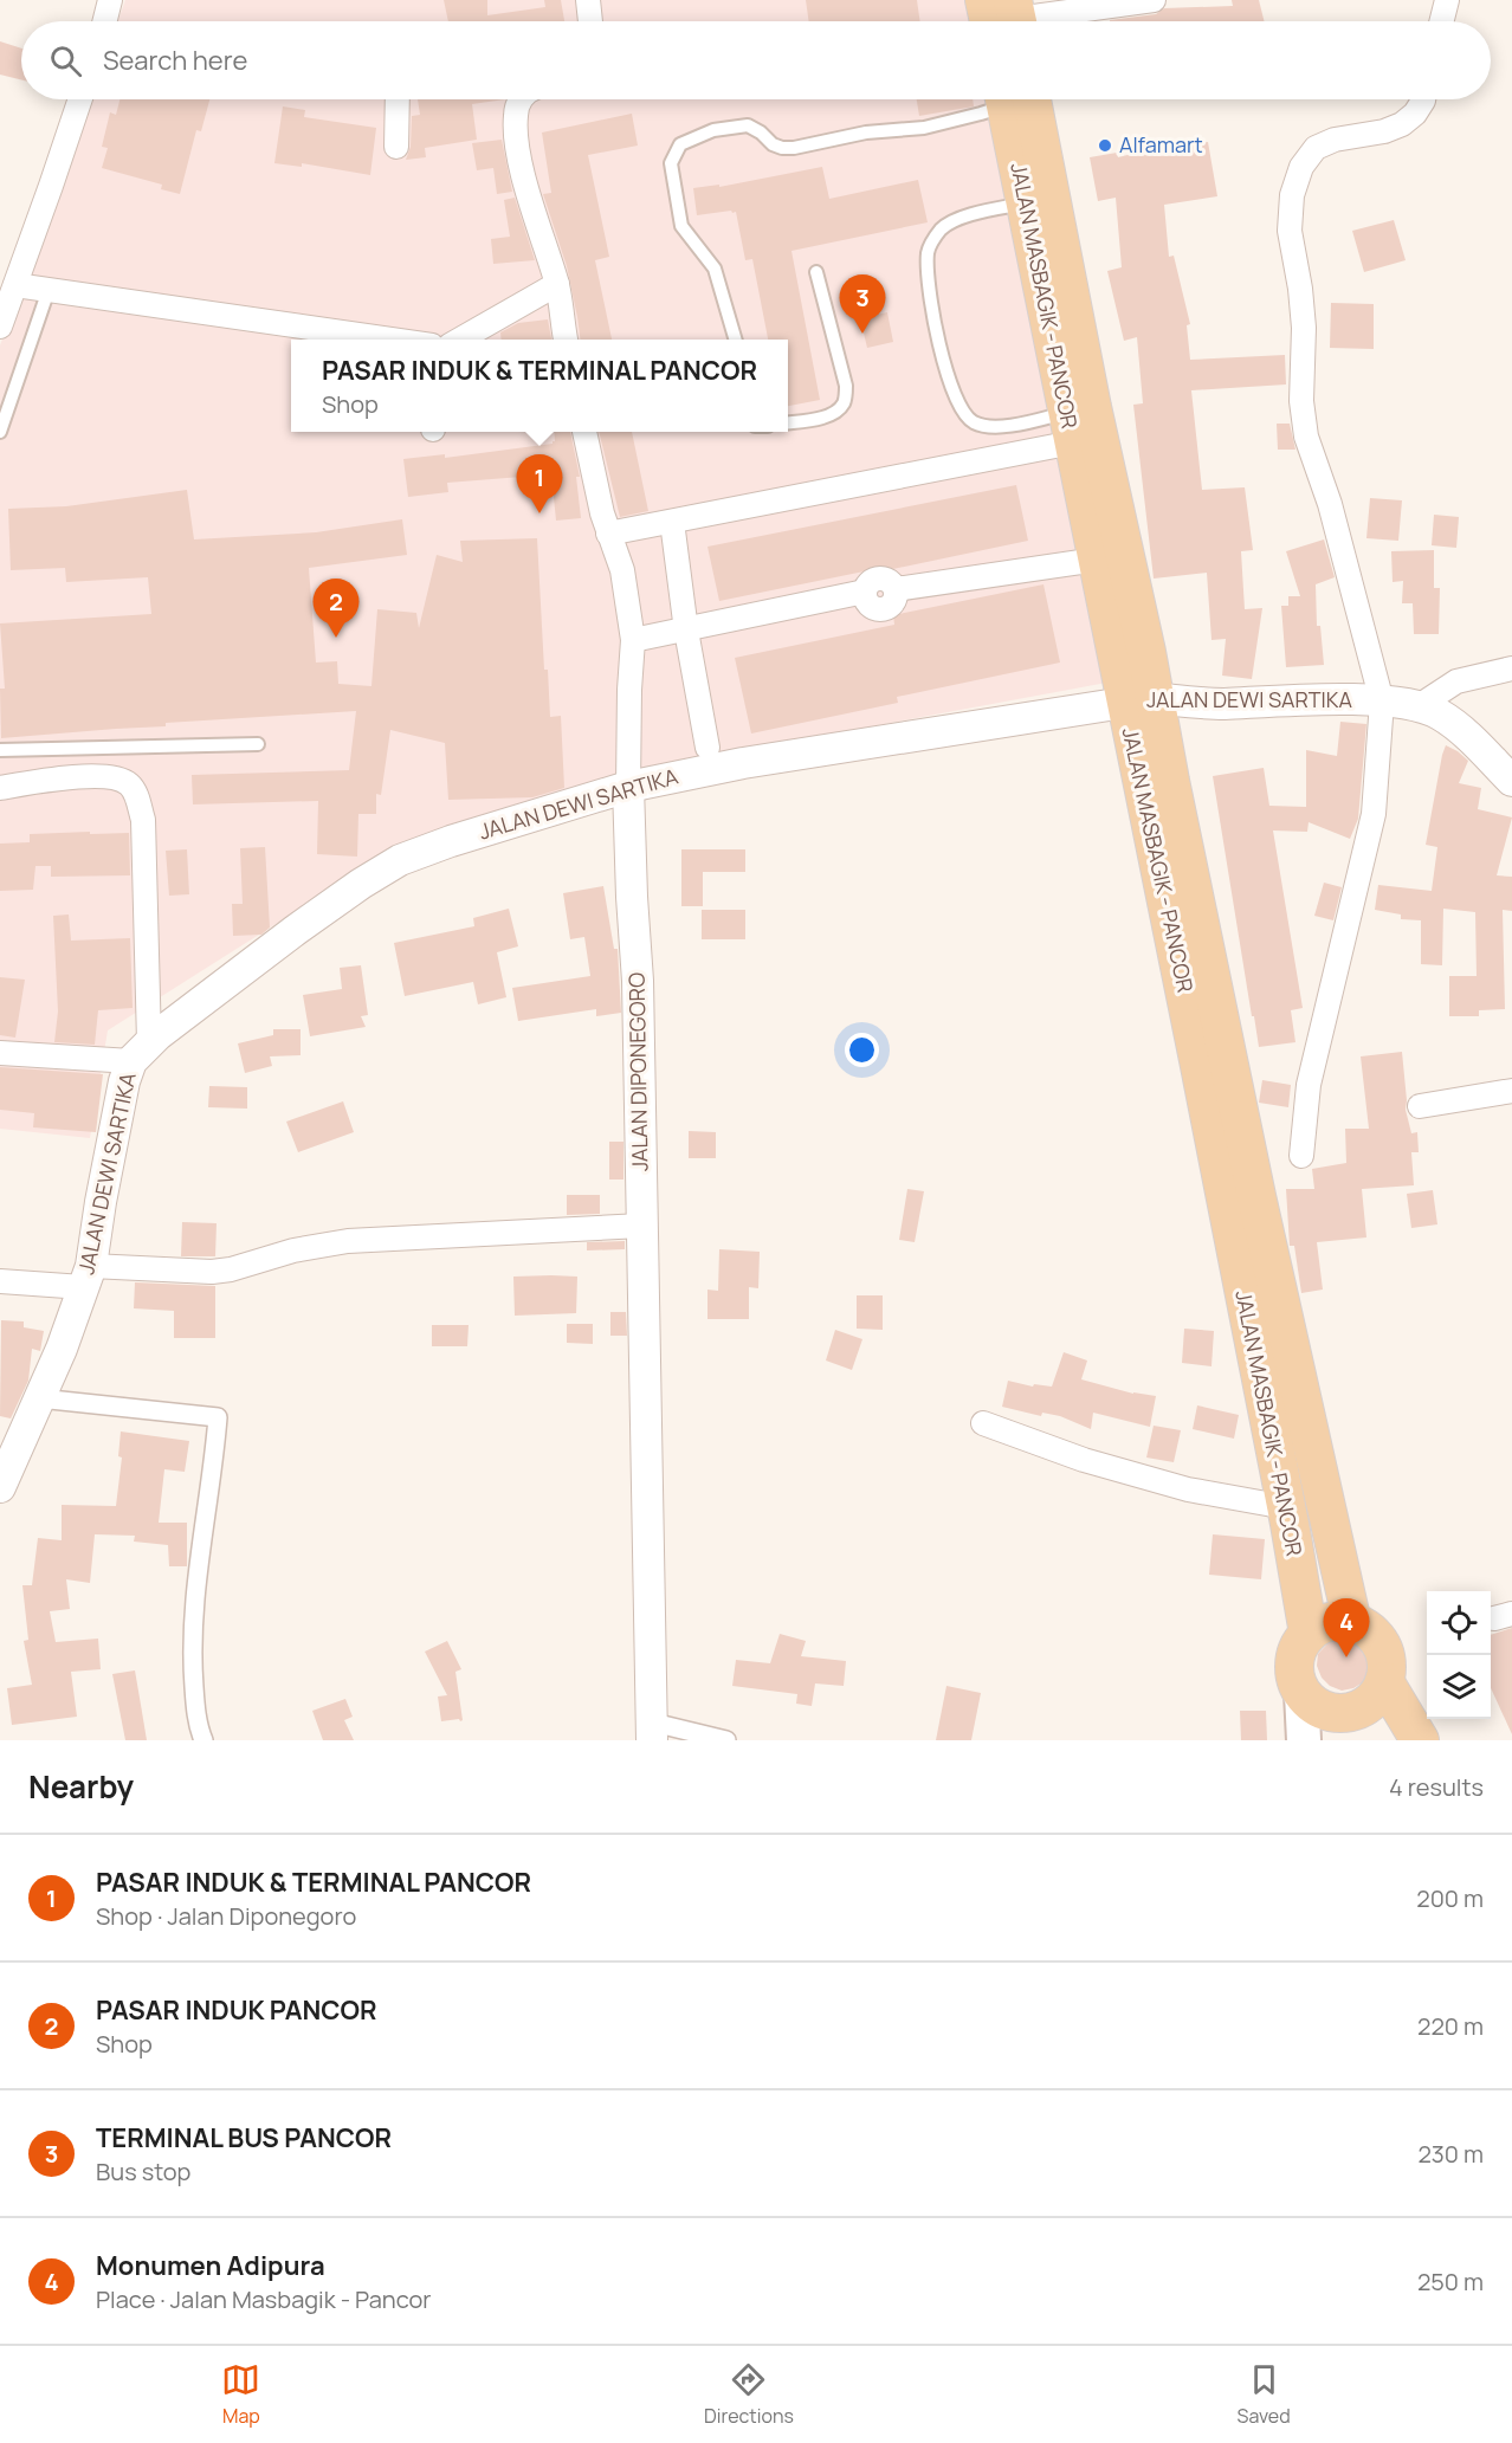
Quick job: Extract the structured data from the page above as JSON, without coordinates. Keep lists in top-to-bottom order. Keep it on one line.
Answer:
{"streets":{"main road":["JALAN MASBAGIK - PANCOR"],"street":["JALAN DEWI SARTIKA","JALAN DIPONEGORO"]},"crossings":[["JALAN MASBAGIK - PANCOR","JALAN DEWI SARTIKA"],["JALAN DEWI SARTIKA","JALAN DIPONEGORO"]],"places":["Alfamart"],"page":{"search":"Search here","pins":["3","1","2","4"],"popup":["PASAR INDUK & TERMINAL PANCOR","Shop"],"heading":["Nearby","4 results"],"list":[{"mark":"1","name":"PASAR INDUK & TERMINAL PANCOR","note":"Shop · Jalan Diponegoro","value":"200 m"},{"mark":"2","name":"PASAR INDUK PANCOR","note":"Shop","value":"220 m"},{"mark":"3","name":"TERMINAL BUS PANCOR","note":"Bus stop","value":"230 m"},{"mark":"4","name":"Monumen Adipura","note":"Place · Jalan Masbagik - Pancor","value":"250 m"}],"nav":["Map","Directions","Saved"]}}
